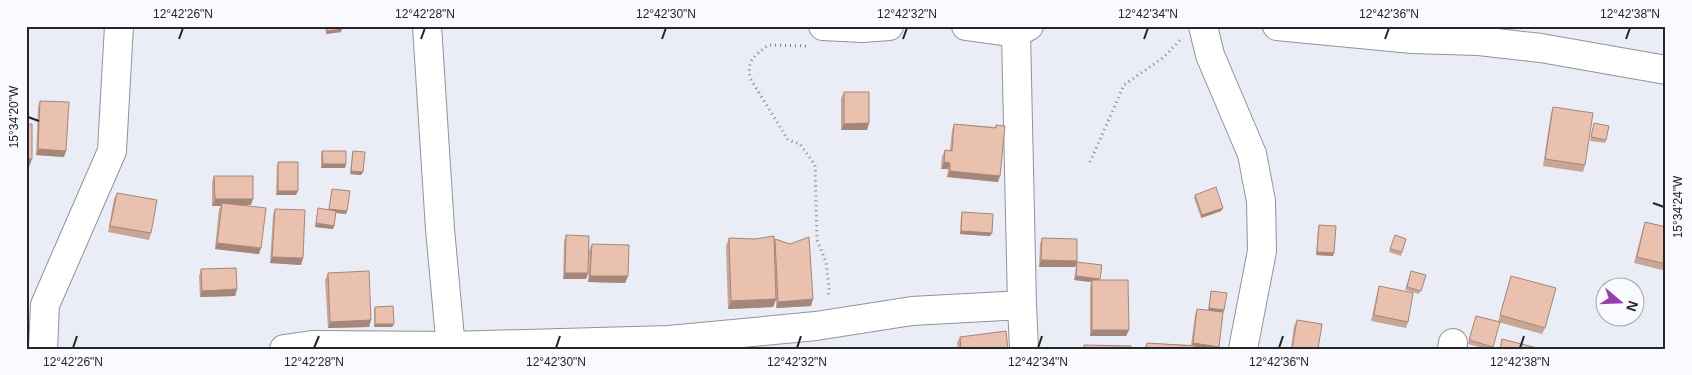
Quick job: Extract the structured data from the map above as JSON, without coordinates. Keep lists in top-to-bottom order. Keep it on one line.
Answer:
{"north":"right","coordinates":["12°42'26\"N","12°42'28\"N","12°42'30\"N","12°42'32\"N","12°42'34\"N","12°42'36\"N","12°42'38\"N","15°34'20\"W","15°34'24\"W"]}
